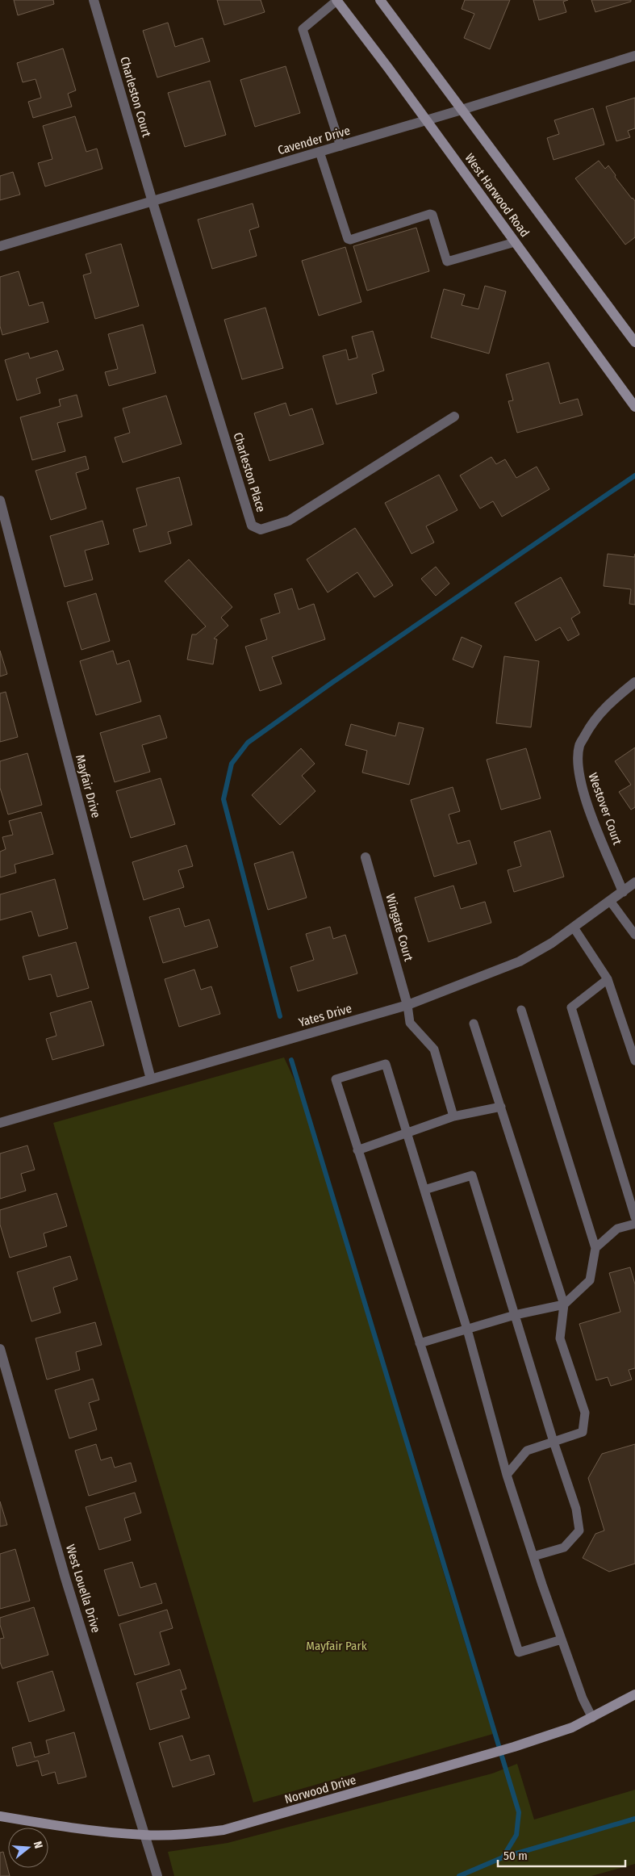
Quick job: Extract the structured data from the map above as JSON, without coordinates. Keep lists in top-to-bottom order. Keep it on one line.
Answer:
{"streets":{"main road":["West Harwood Road","Norwood Drive"],"street":["Charleston Court","Cavender Drive","Charleston Place","Mayfair Drive","Westover Court","Wingate Court","Yates Drive","West Louella Drive"]},"crossings":[["Charleston Court","Cavender Drive"],["Charleston Court","Charleston Place"],["Cavender Drive","West Harwood Road"],["Cavender Drive","Charleston Place"],["Mayfair Drive","Yates Drive"],["Westover Court","Yates Drive"],["Wingate Court","Yates Drive"],["West Louella Drive","Norwood Drive"]],"parks":["Mayfair Park"],"scale_bar":"50 m","north":"right"}
